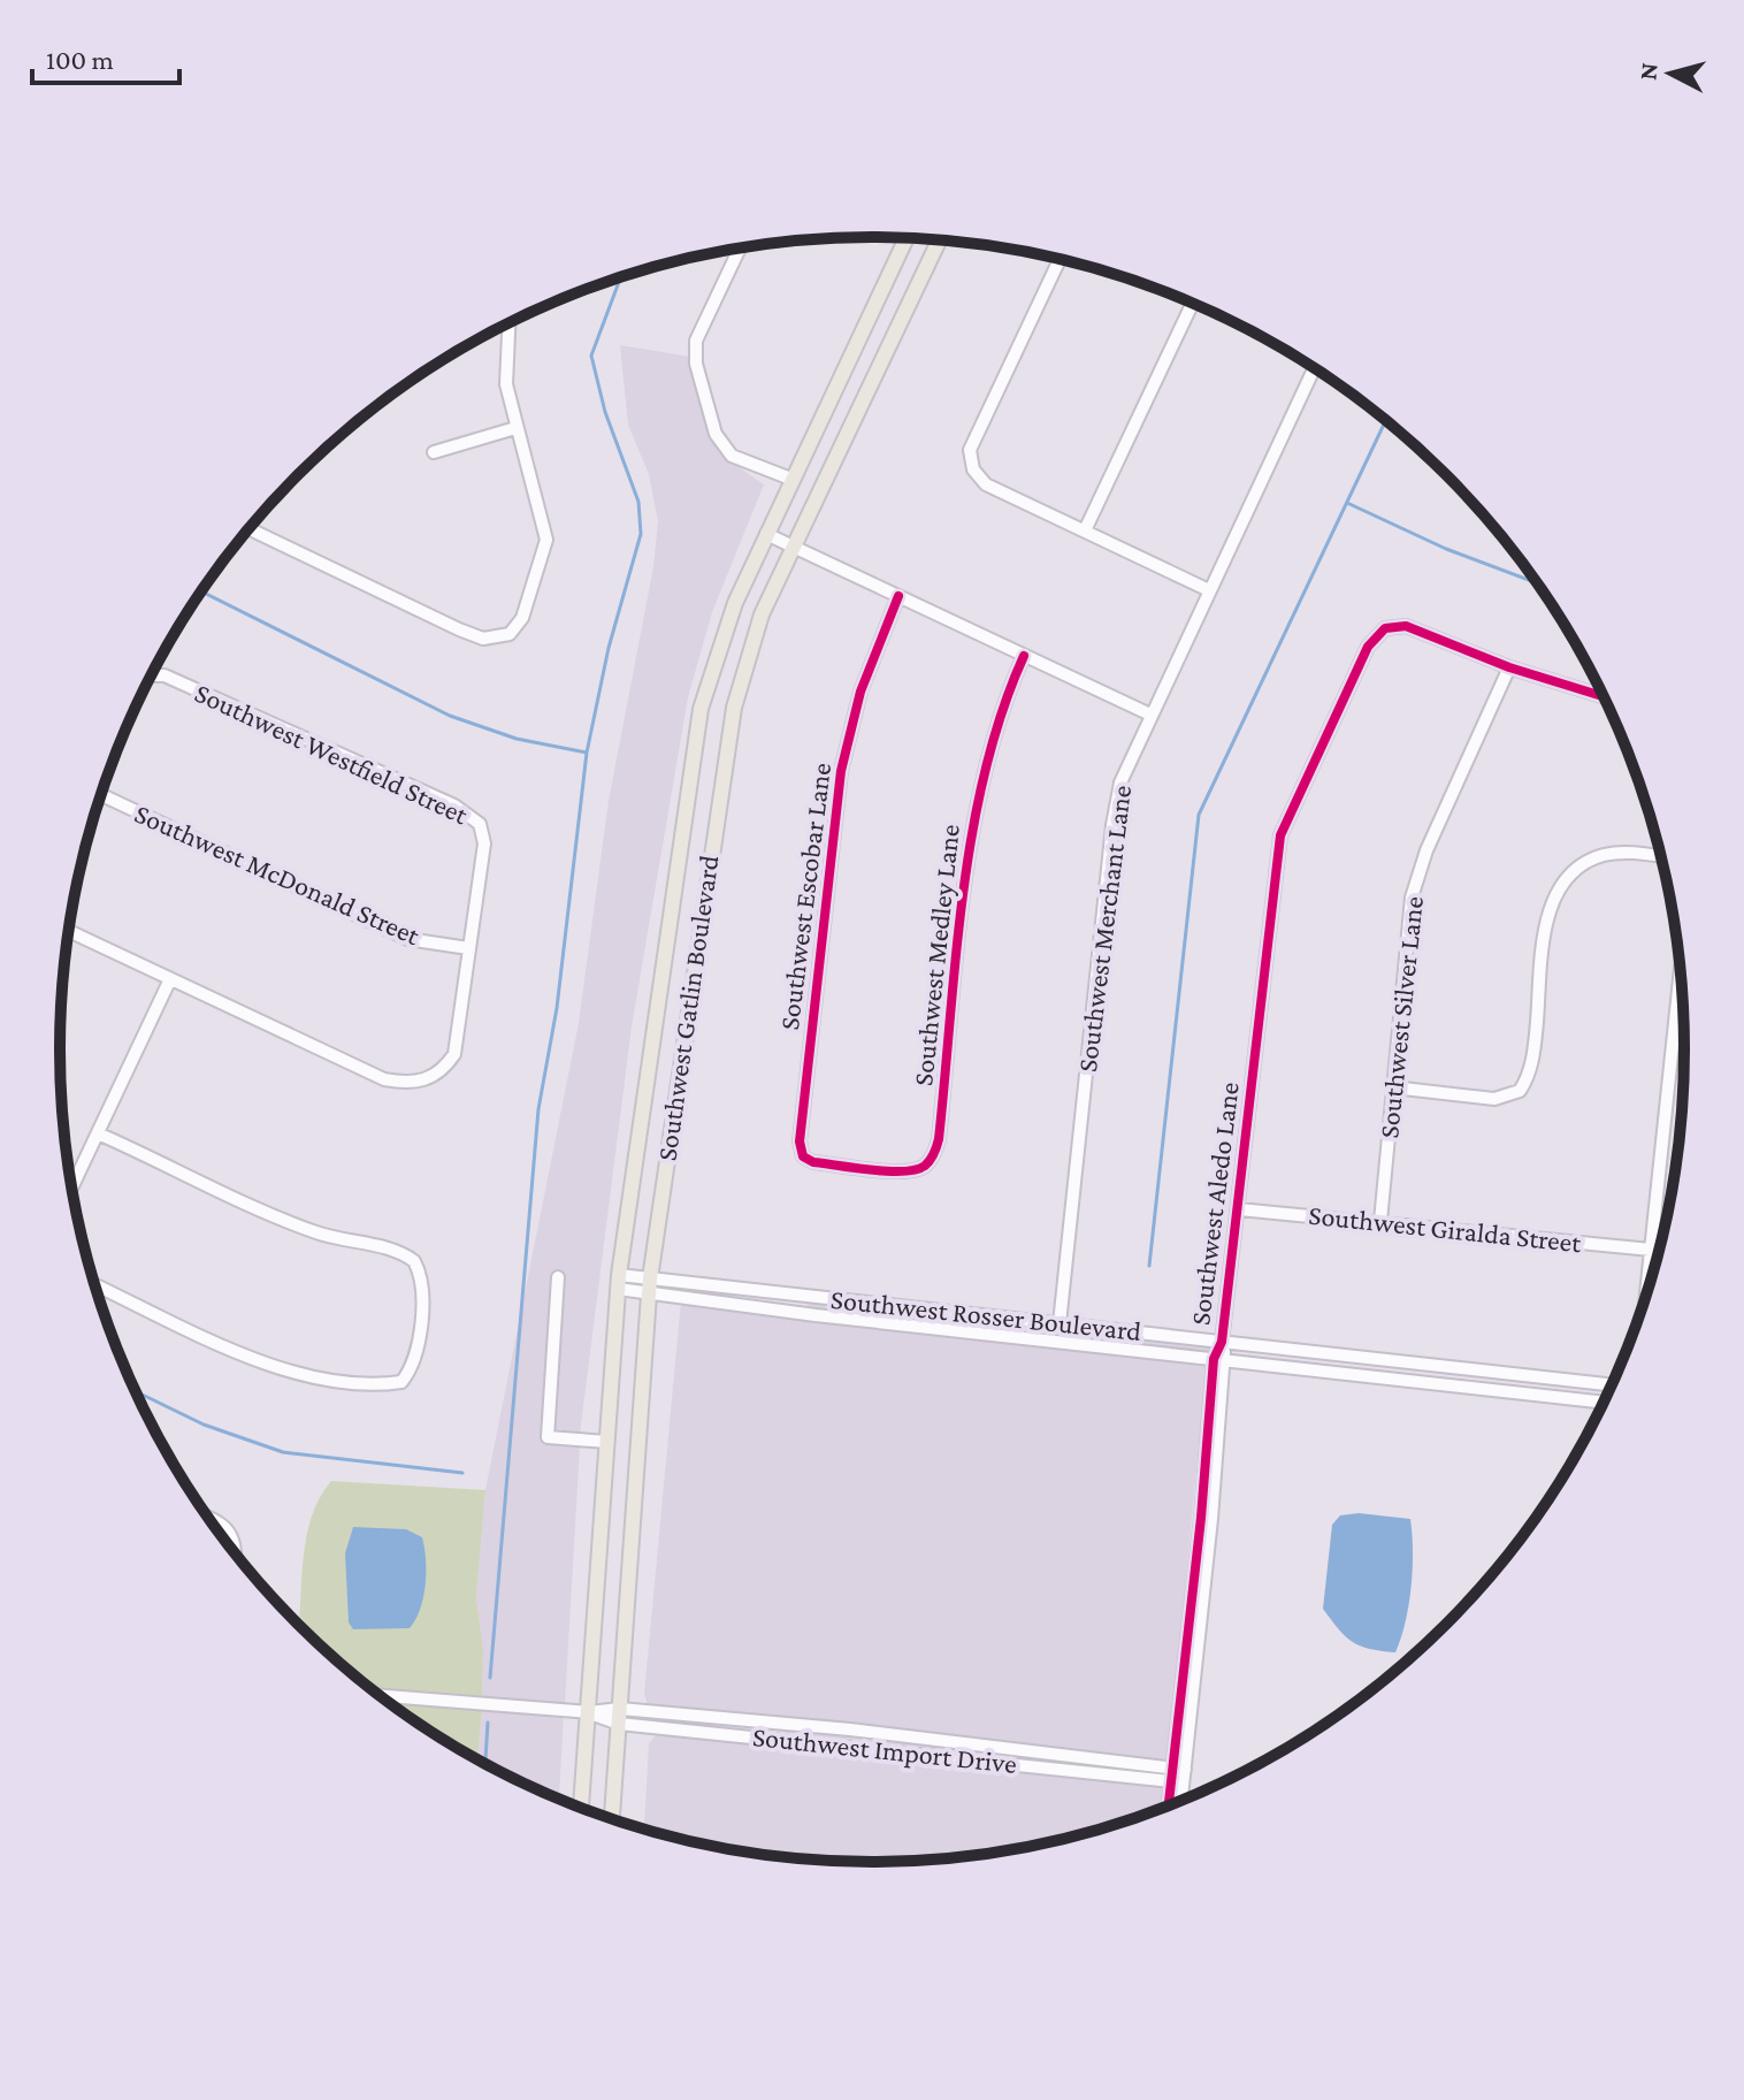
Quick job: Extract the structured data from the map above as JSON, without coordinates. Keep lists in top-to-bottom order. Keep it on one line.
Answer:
{"streets":{"main road":["Southwest Gatlin Boulevard"],"street":["Southwest Westfield Street","Southwest McDonald Street","Southwest Escobar Lane","Southwest Merchant Lane","Southwest Medley Lane","Southwest Silver Lane","Southwest Aledo Lane","Southwest Giralda Street","Southwest Rosser Boulevard","Southwest Import Drive"]},"crossings":[["Southwest Westfield Street","Southwest McDonald Street"],["Southwest Escobar Lane","Southwest Medley Lane"],["Southwest Merchant Lane","Southwest Rosser Boulevard"],["Southwest Gatlin Boulevard","Southwest Rosser Boulevard"],["Southwest Gatlin Boulevard","Southwest Import Drive"],["Southwest Silver Lane","Southwest Aledo Lane"],["Southwest Silver Lane","Southwest Giralda Street"],["Southwest Aledo Lane","Southwest Giralda Street"],["Southwest Aledo Lane","Southwest Rosser Boulevard"],["Southwest Aledo Lane","Southwest Import Drive"]],"scale_bar":"100 m","north":"left"}
